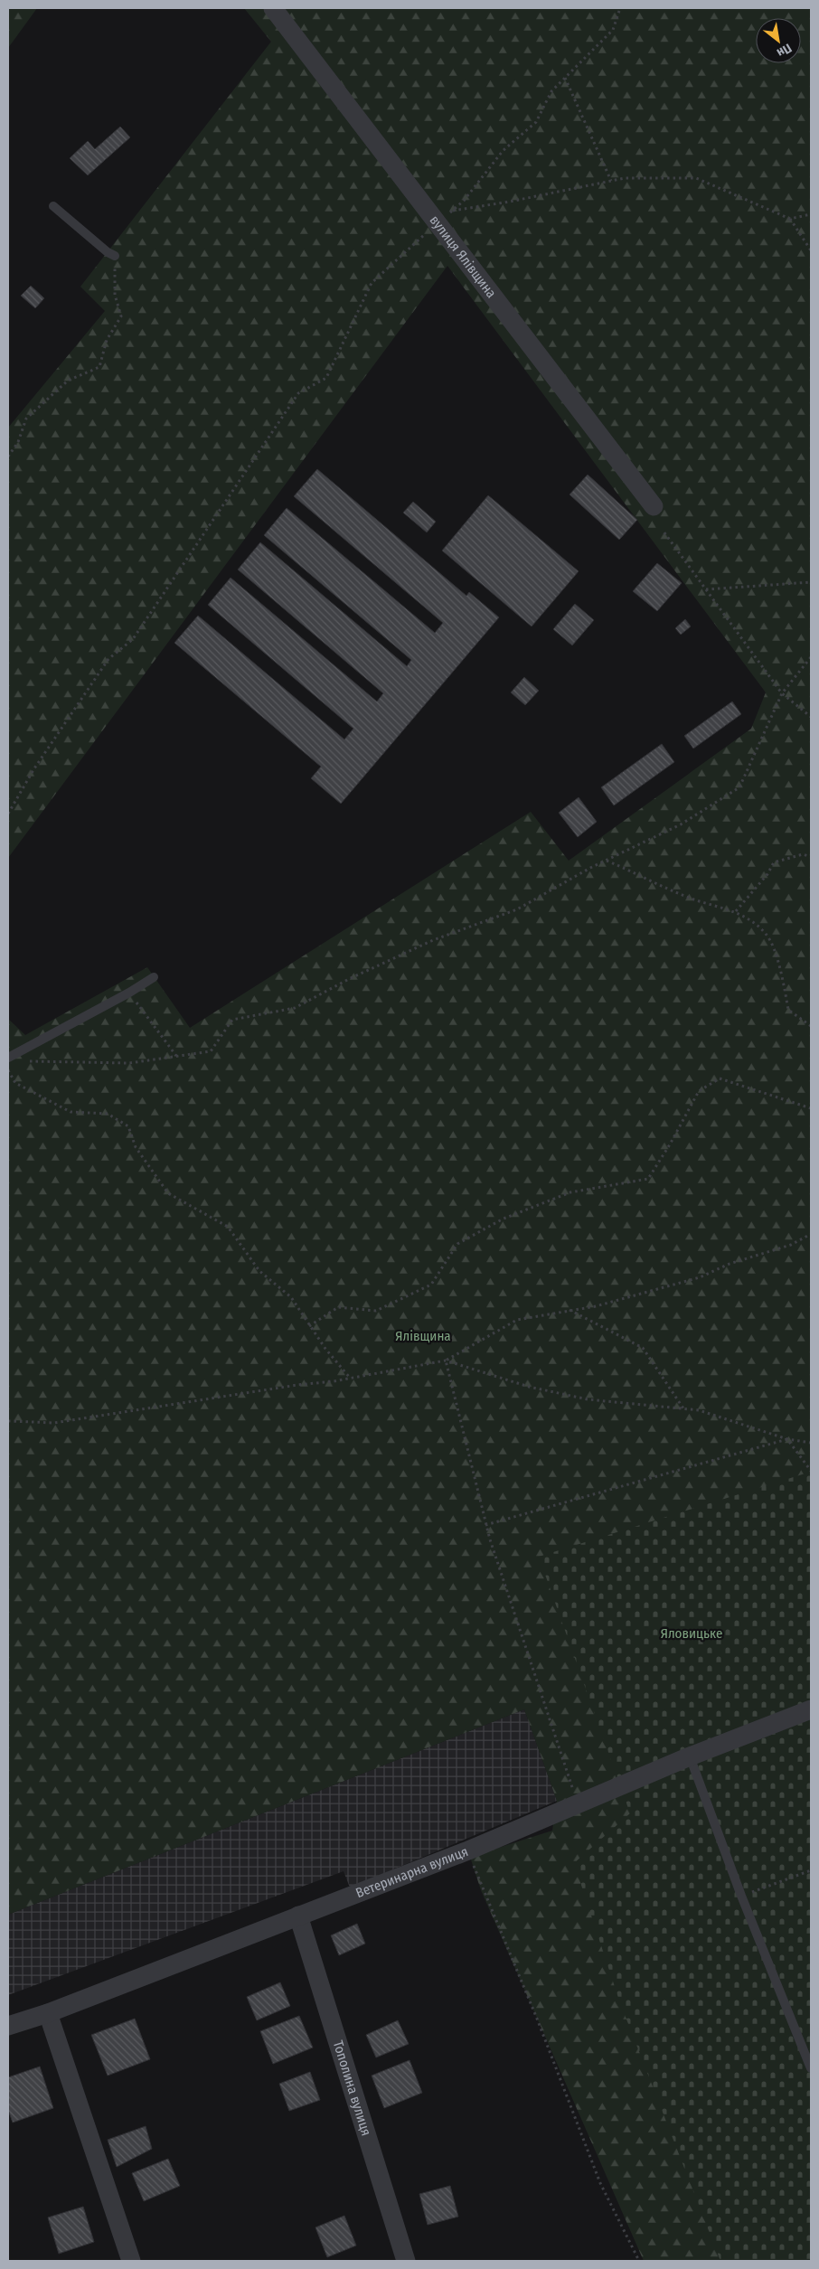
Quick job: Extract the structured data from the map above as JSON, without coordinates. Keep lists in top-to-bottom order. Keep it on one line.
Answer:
{"streets":{"street":["вулиця Ялівщина","Ветеринарна вулиця","Тополина вулиця"]},"crossings":[["Ветеринарна вулиця","Тополина вулиця"]],"parks":["Ялівщина","Яловицьке"],"north":"bottom right"}
